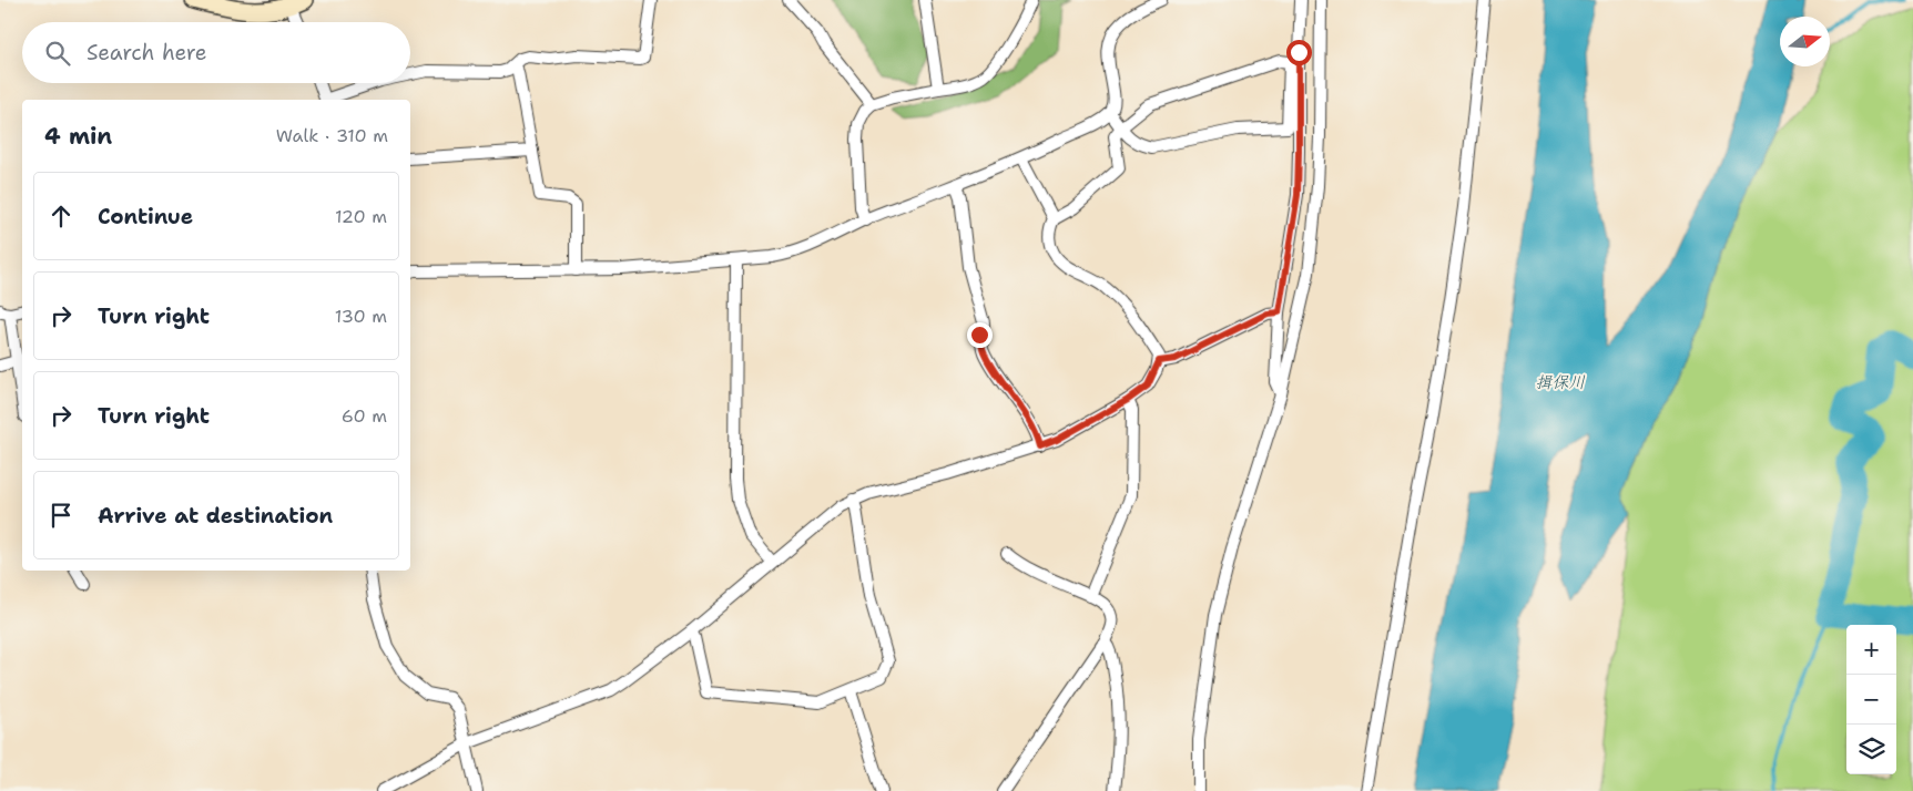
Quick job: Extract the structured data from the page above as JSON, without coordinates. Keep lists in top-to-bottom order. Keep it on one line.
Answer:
{"water":["揖保川"],"north":"right","page":{"search":"Search here","heading":["4 min","Walk · 310 m"],"list":[["Continue","120 m"],["Turn right","130 m"],["Turn right","60 m"],"Arrive at destination"],"map_buttons":["+","−"]}}
